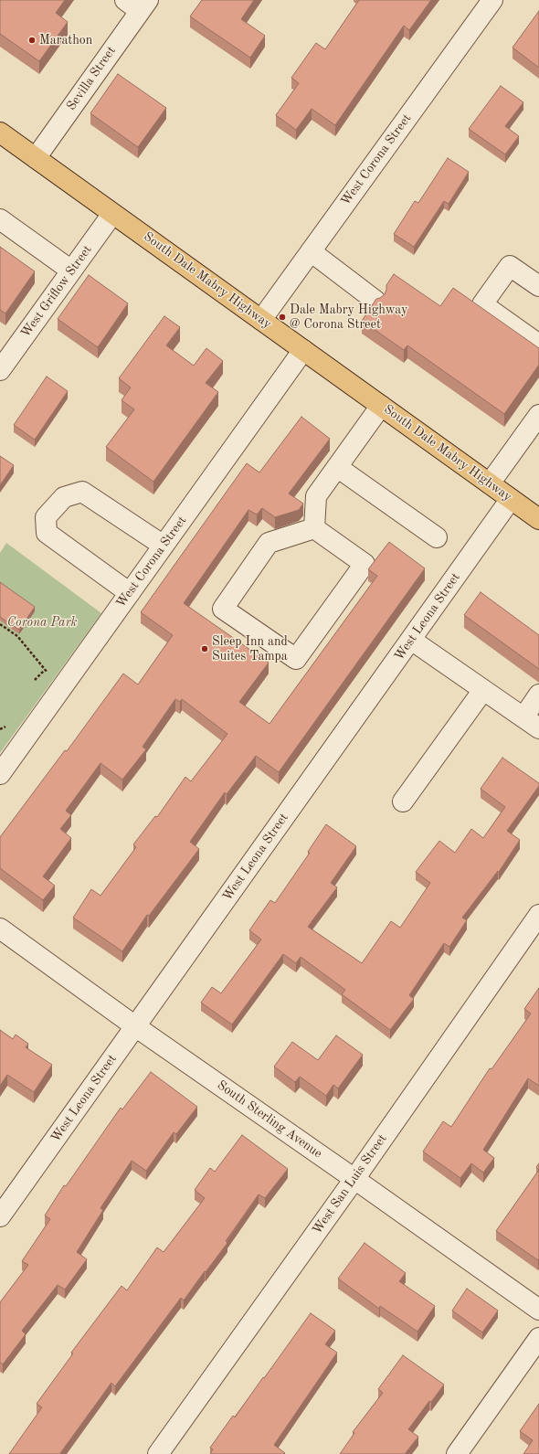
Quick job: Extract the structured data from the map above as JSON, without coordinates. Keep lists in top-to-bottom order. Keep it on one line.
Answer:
{"streets":{"main road":["South Dale Mabry Highway"],"street":["Sevilla Street","West Corona Street","West Griflow Street","West Leona Street","South Sterling Avenue","West San Luis Street"]},"crossings":[["Sevilla Street","South Dale Mabry Highway"],["West Corona Street","South Dale Mabry Highway"],["South Dale Mabry Highway","West Griflow Street"],["South Dale Mabry Highway","West Leona Street"],["West Leona Street","South Sterling Avenue"],["South Sterling Avenue","West San Luis Street"]],"parks":["Corona Park"],"places":["Marathon","Dale Mabry Highway @ Corona Street","Sleep Inn and Suites Tampa"]}
